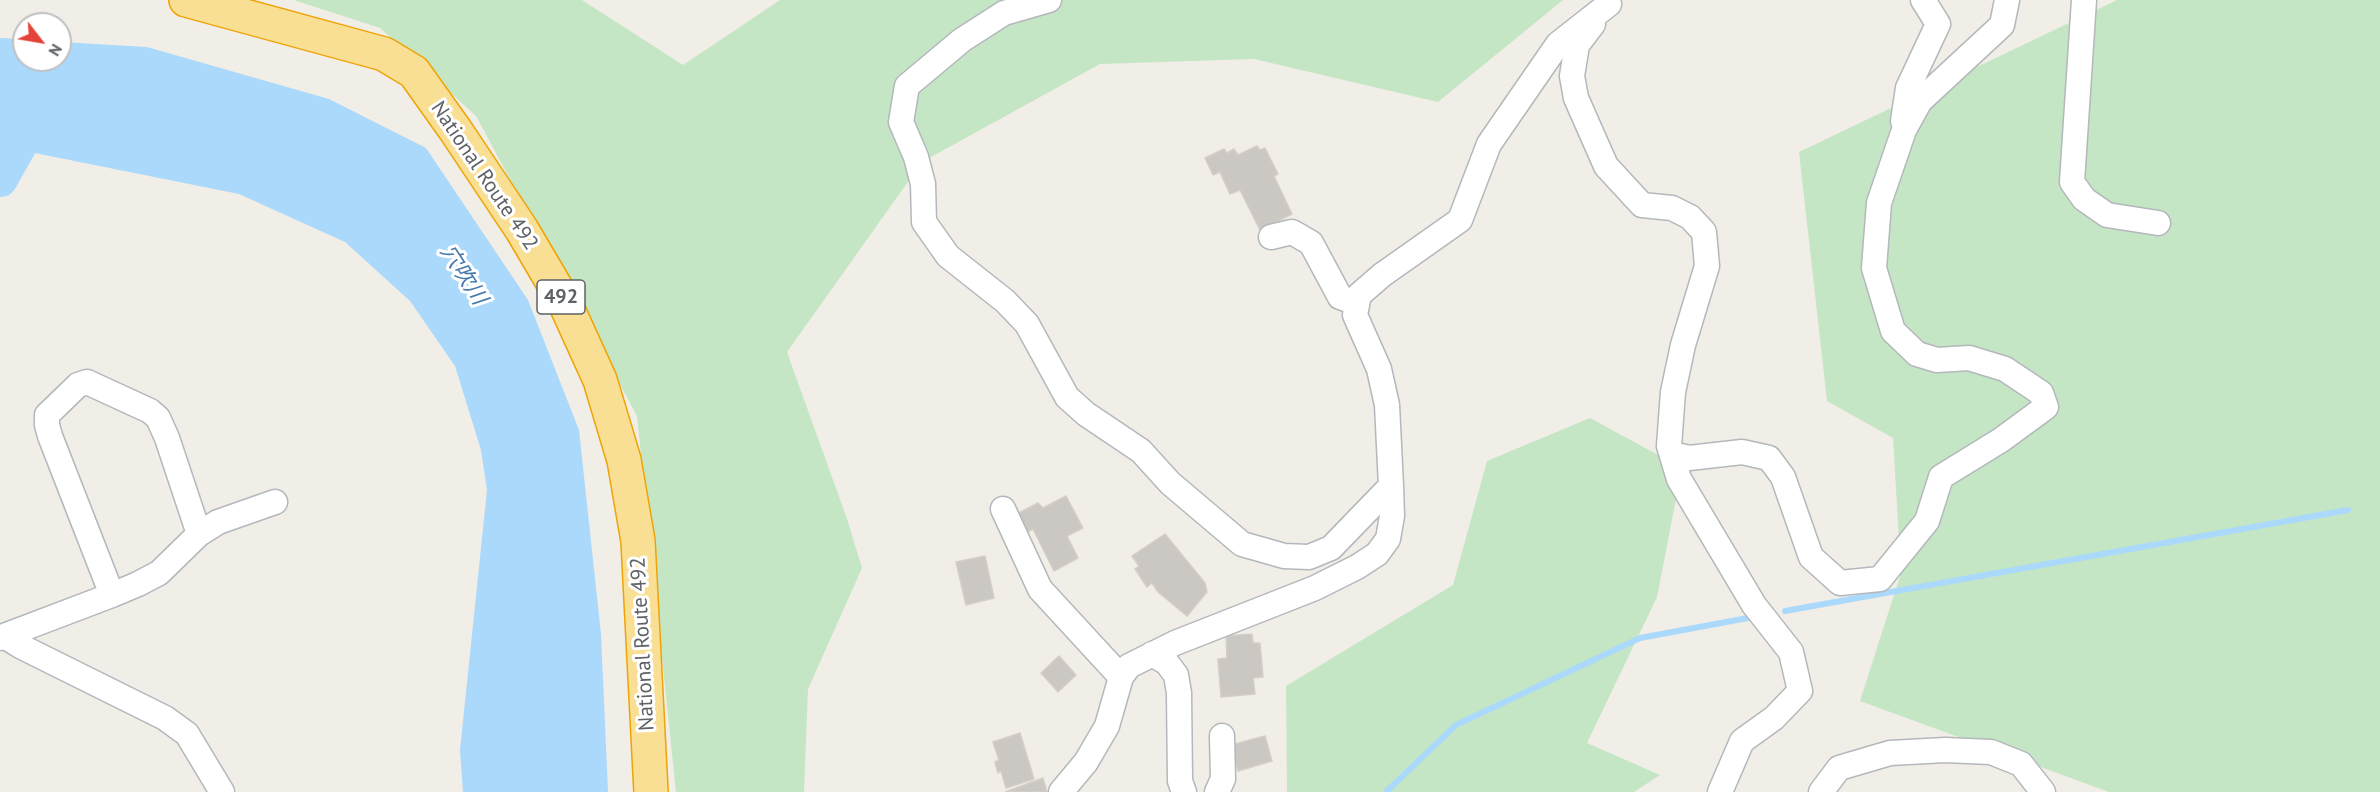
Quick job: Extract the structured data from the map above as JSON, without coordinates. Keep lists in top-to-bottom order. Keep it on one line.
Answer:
{"streets":{"highway":["National Route 492","492"]},"water":["穴吹川"],"north":"bottom right"}
